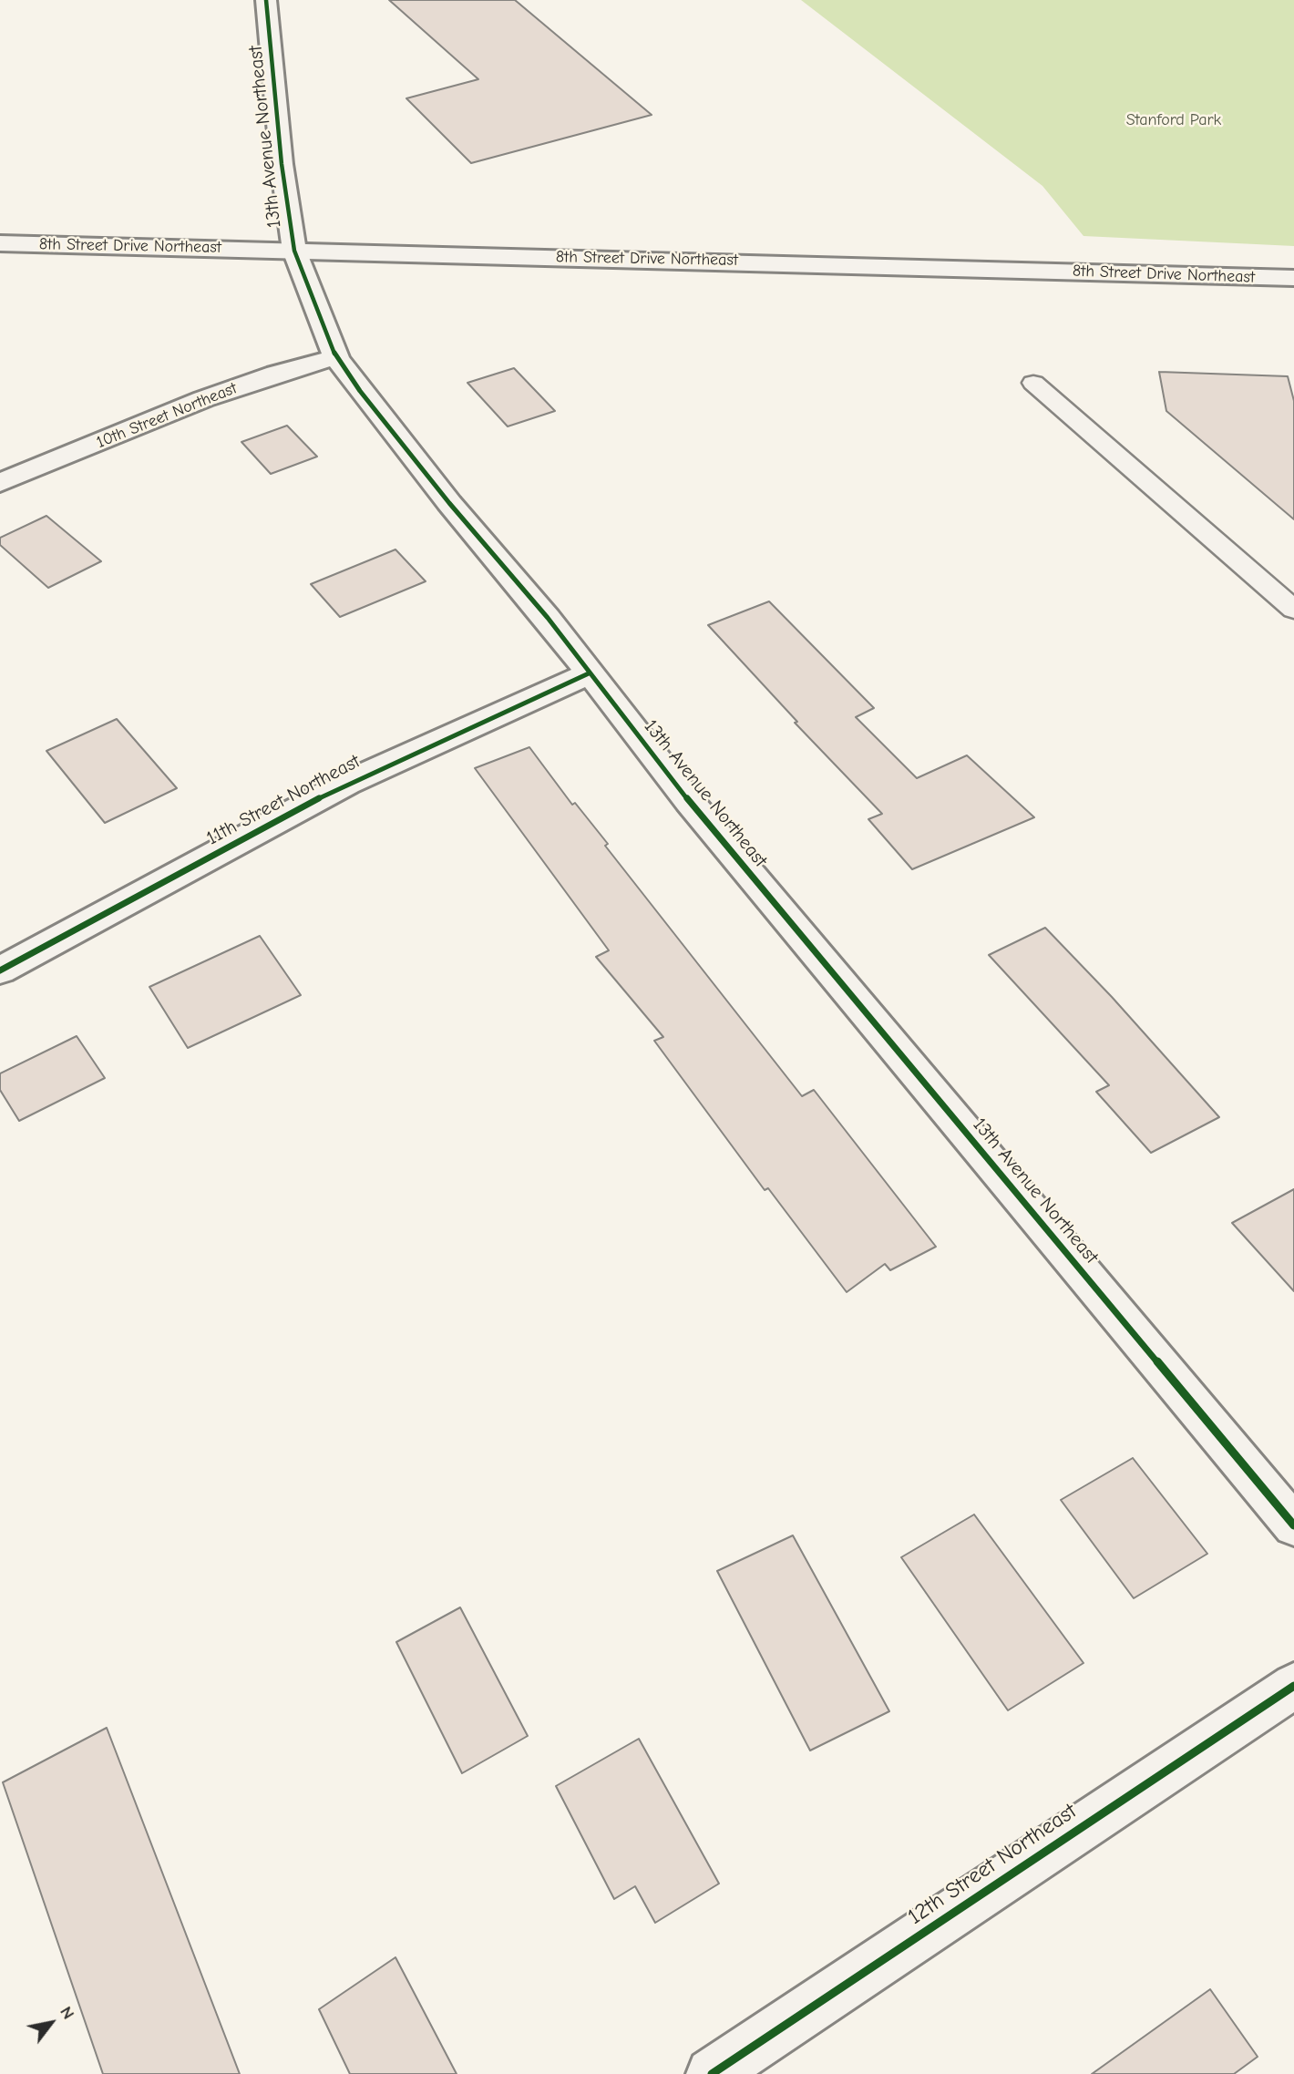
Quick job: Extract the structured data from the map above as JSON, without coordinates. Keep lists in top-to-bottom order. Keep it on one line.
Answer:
{"streets":{"street":["13th Avenue Northeast","8th Street Drive Northeast","10th Street Northeast","11th Street Northeast","12th Street Northeast"]},"crossings":[["13th Avenue Northeast","8th Street Drive Northeast"],["13th Avenue Northeast","10th Street Northeast"],["13th Avenue Northeast","11th Street Northeast"]],"parks":["Stanford Park"],"north":"top right"}
